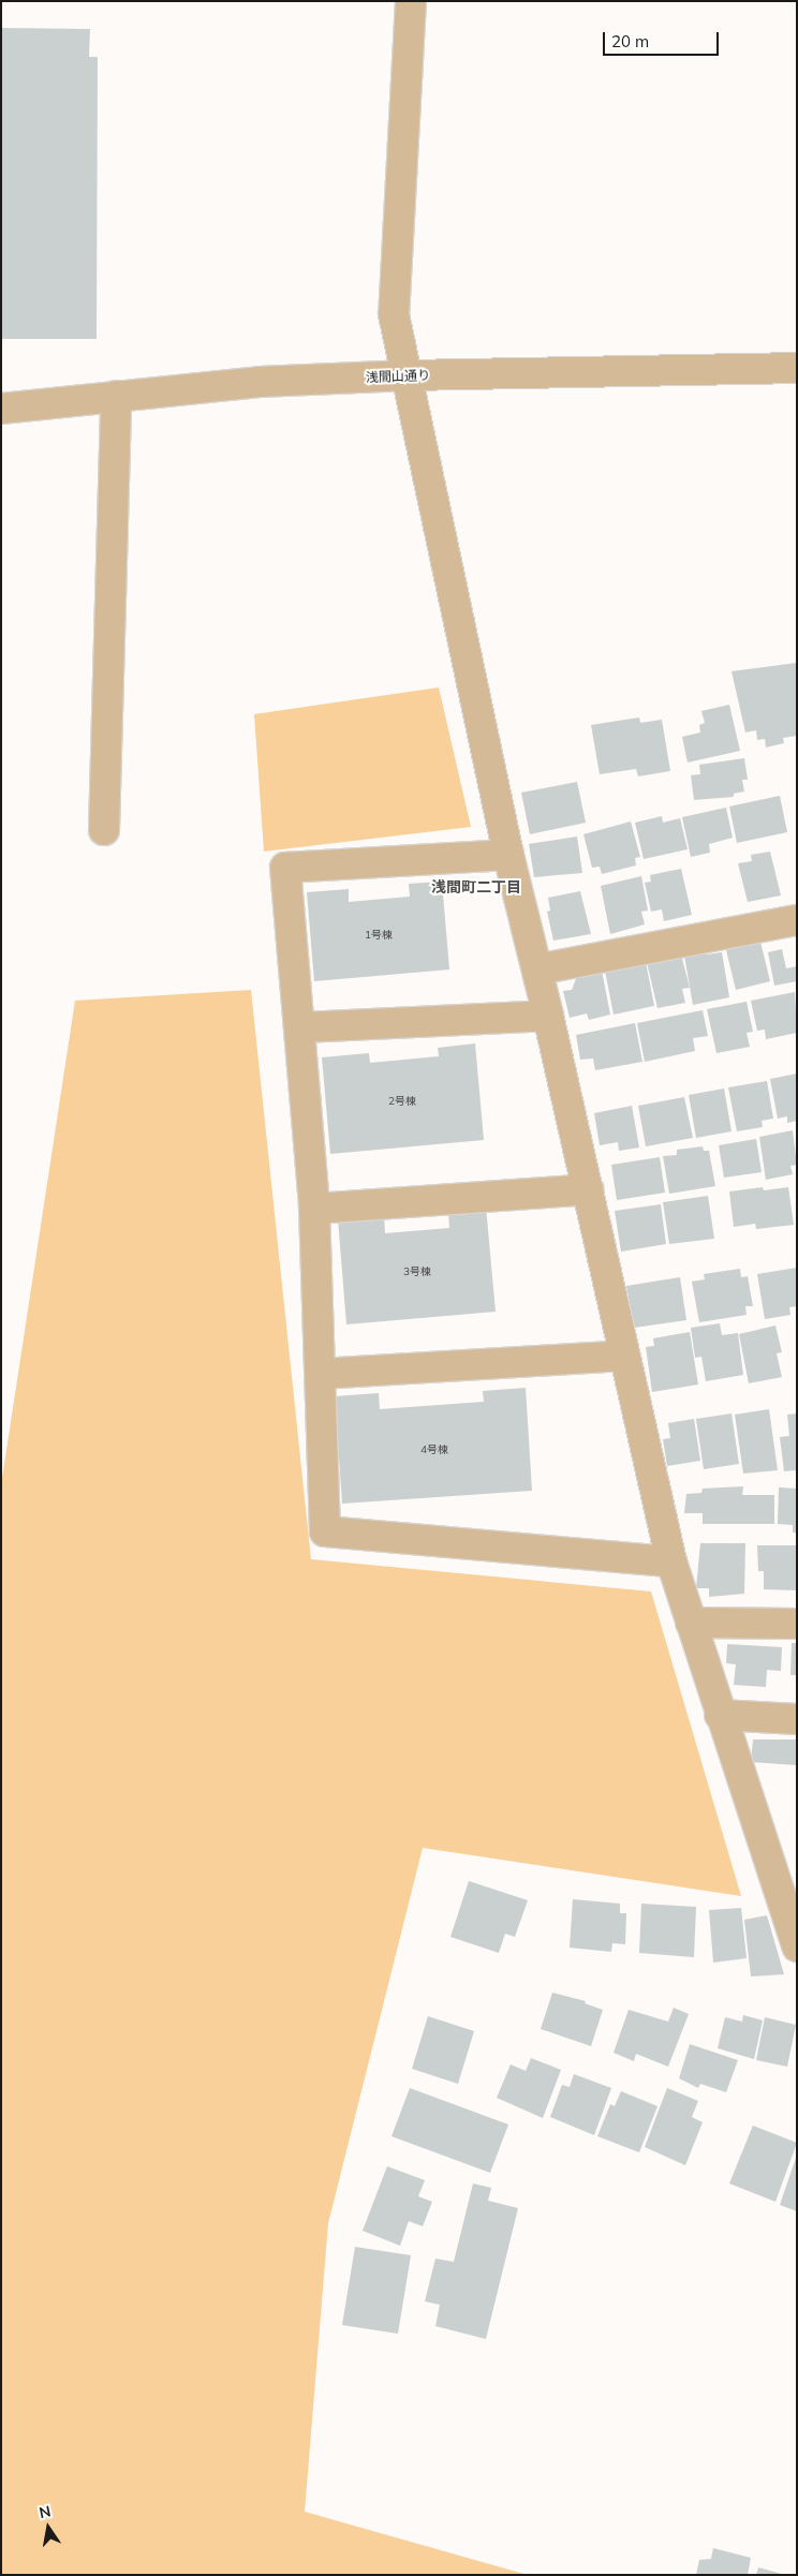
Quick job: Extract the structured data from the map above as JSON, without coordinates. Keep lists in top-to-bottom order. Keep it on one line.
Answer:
{"streets":{"street":["浅間山通り"]},"districts":["浅間町二丁目"],"house_numbers":["1号棟","2号棟","3号棟","4号棟"],"scale_bar":"20 m","north":"top"}
